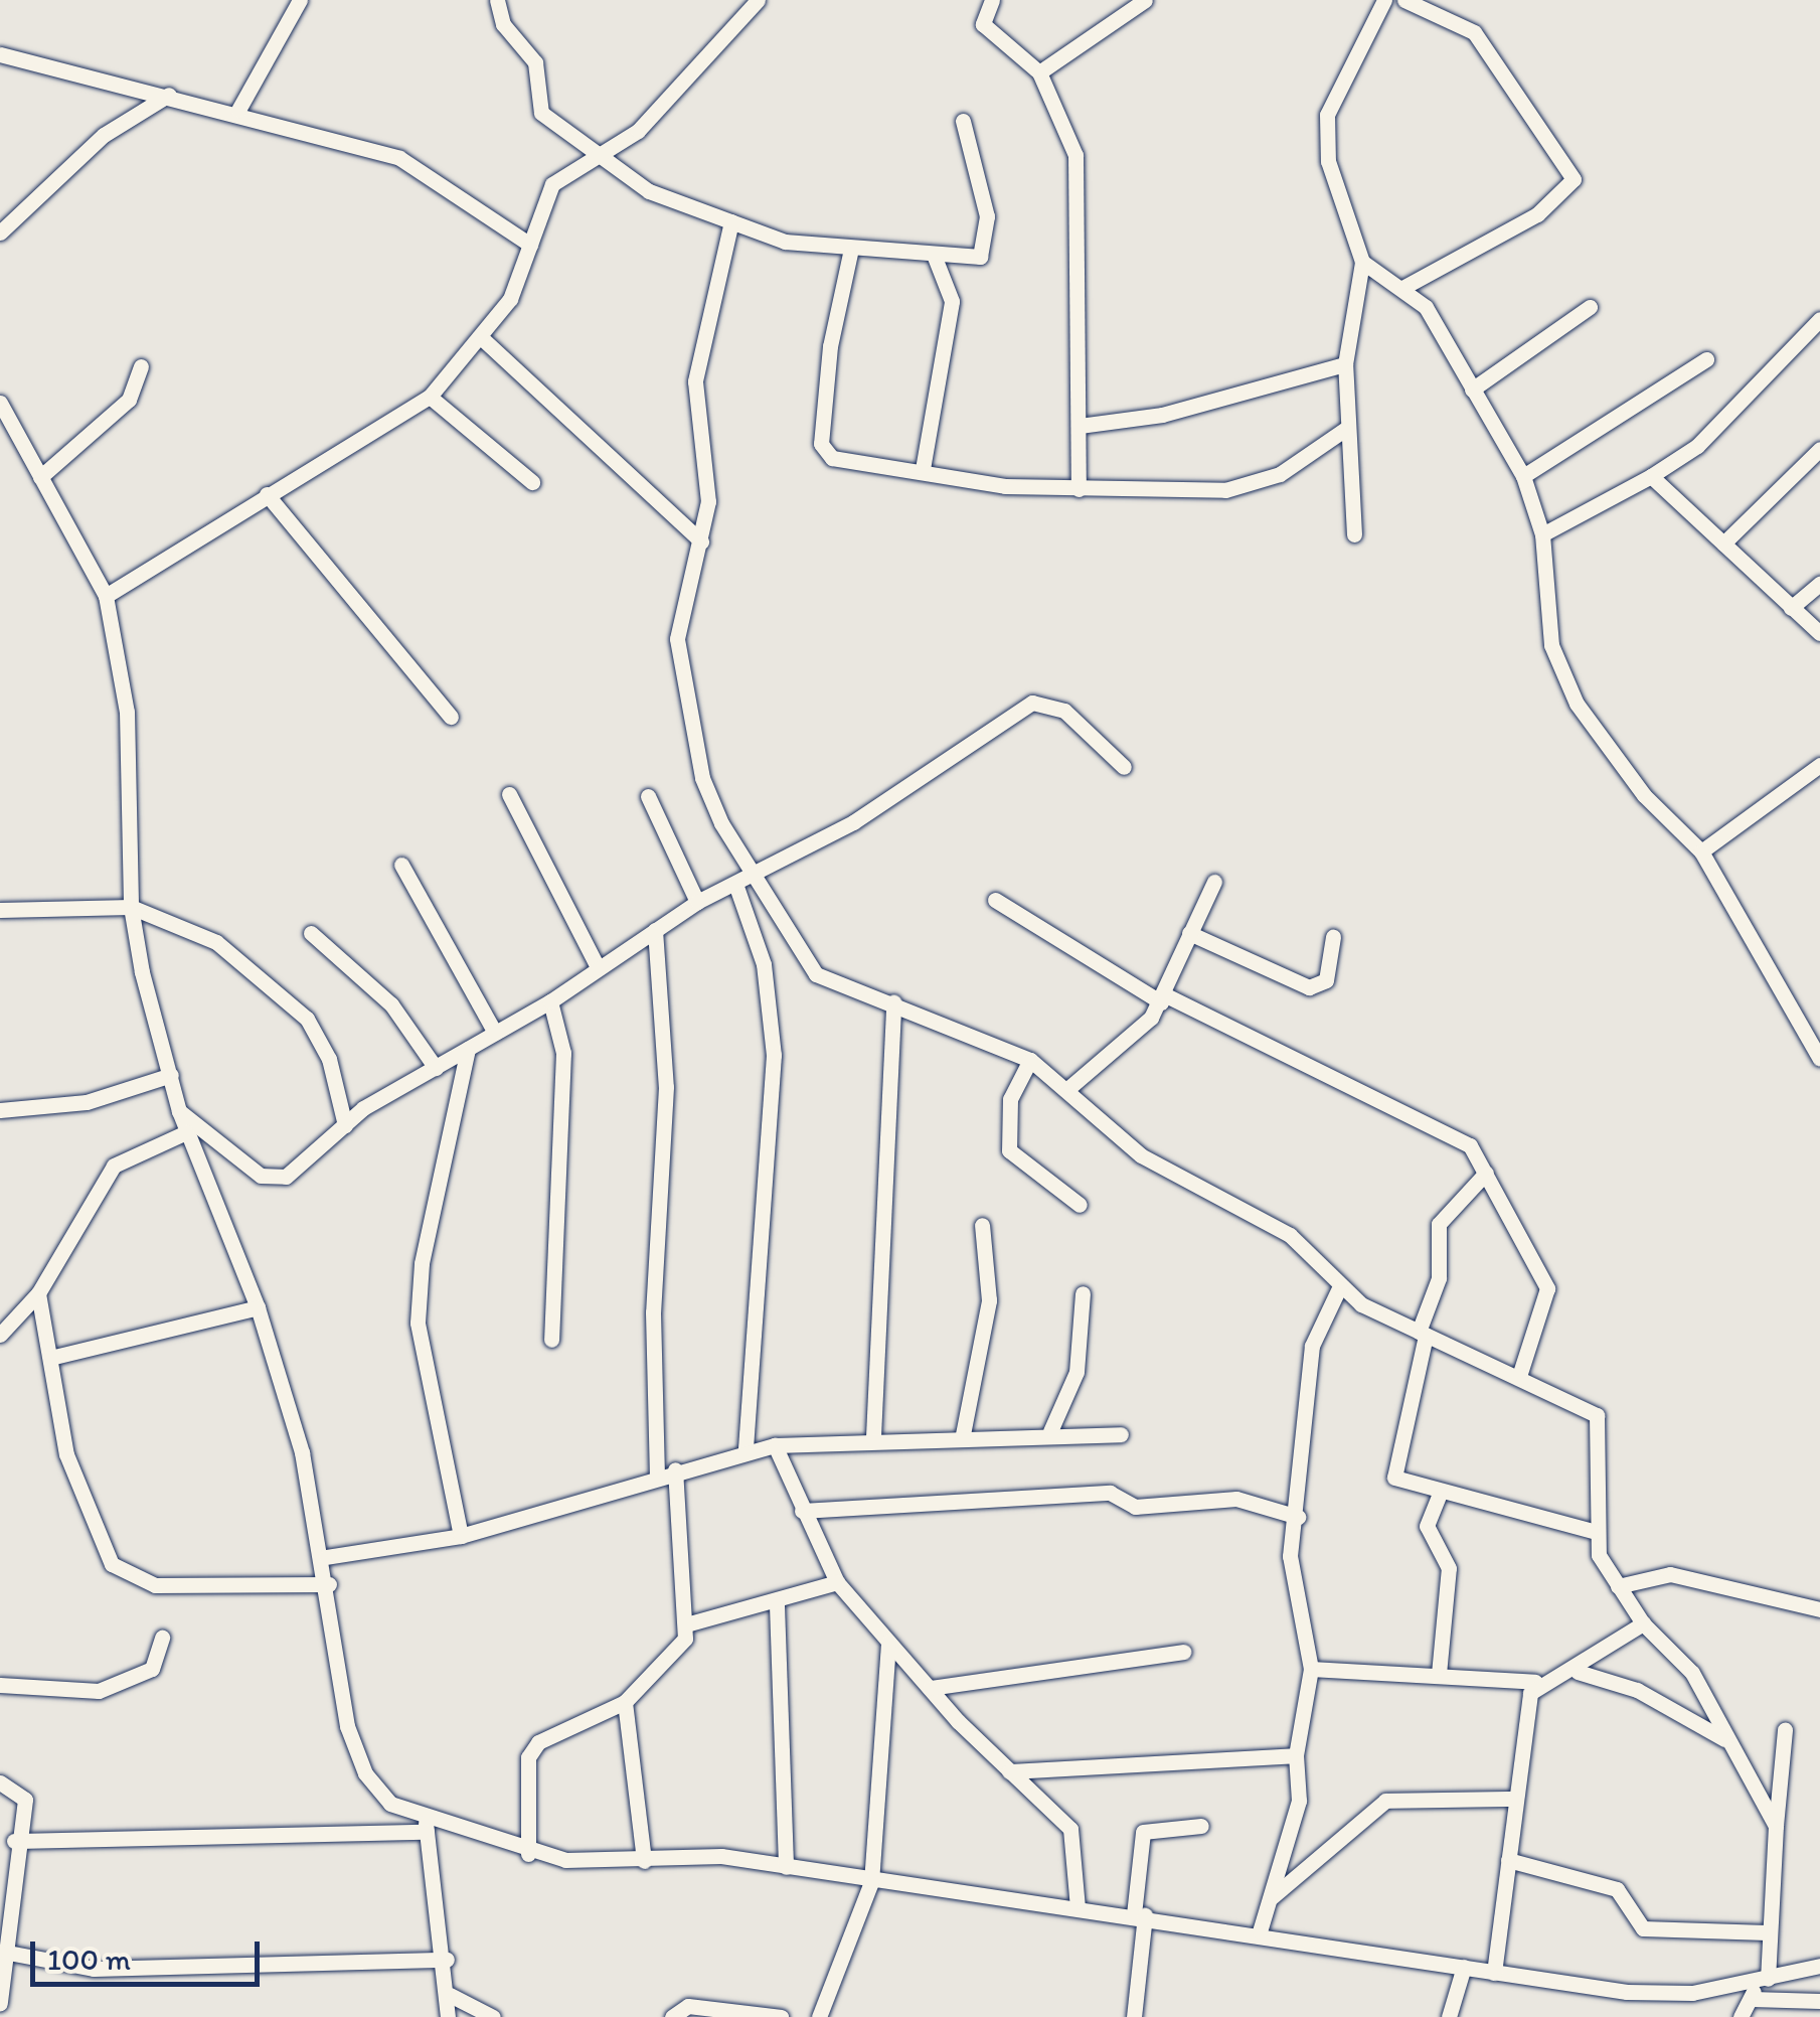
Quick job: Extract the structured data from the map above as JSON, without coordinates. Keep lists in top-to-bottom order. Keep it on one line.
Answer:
{"scale_bar":"100 m"}
